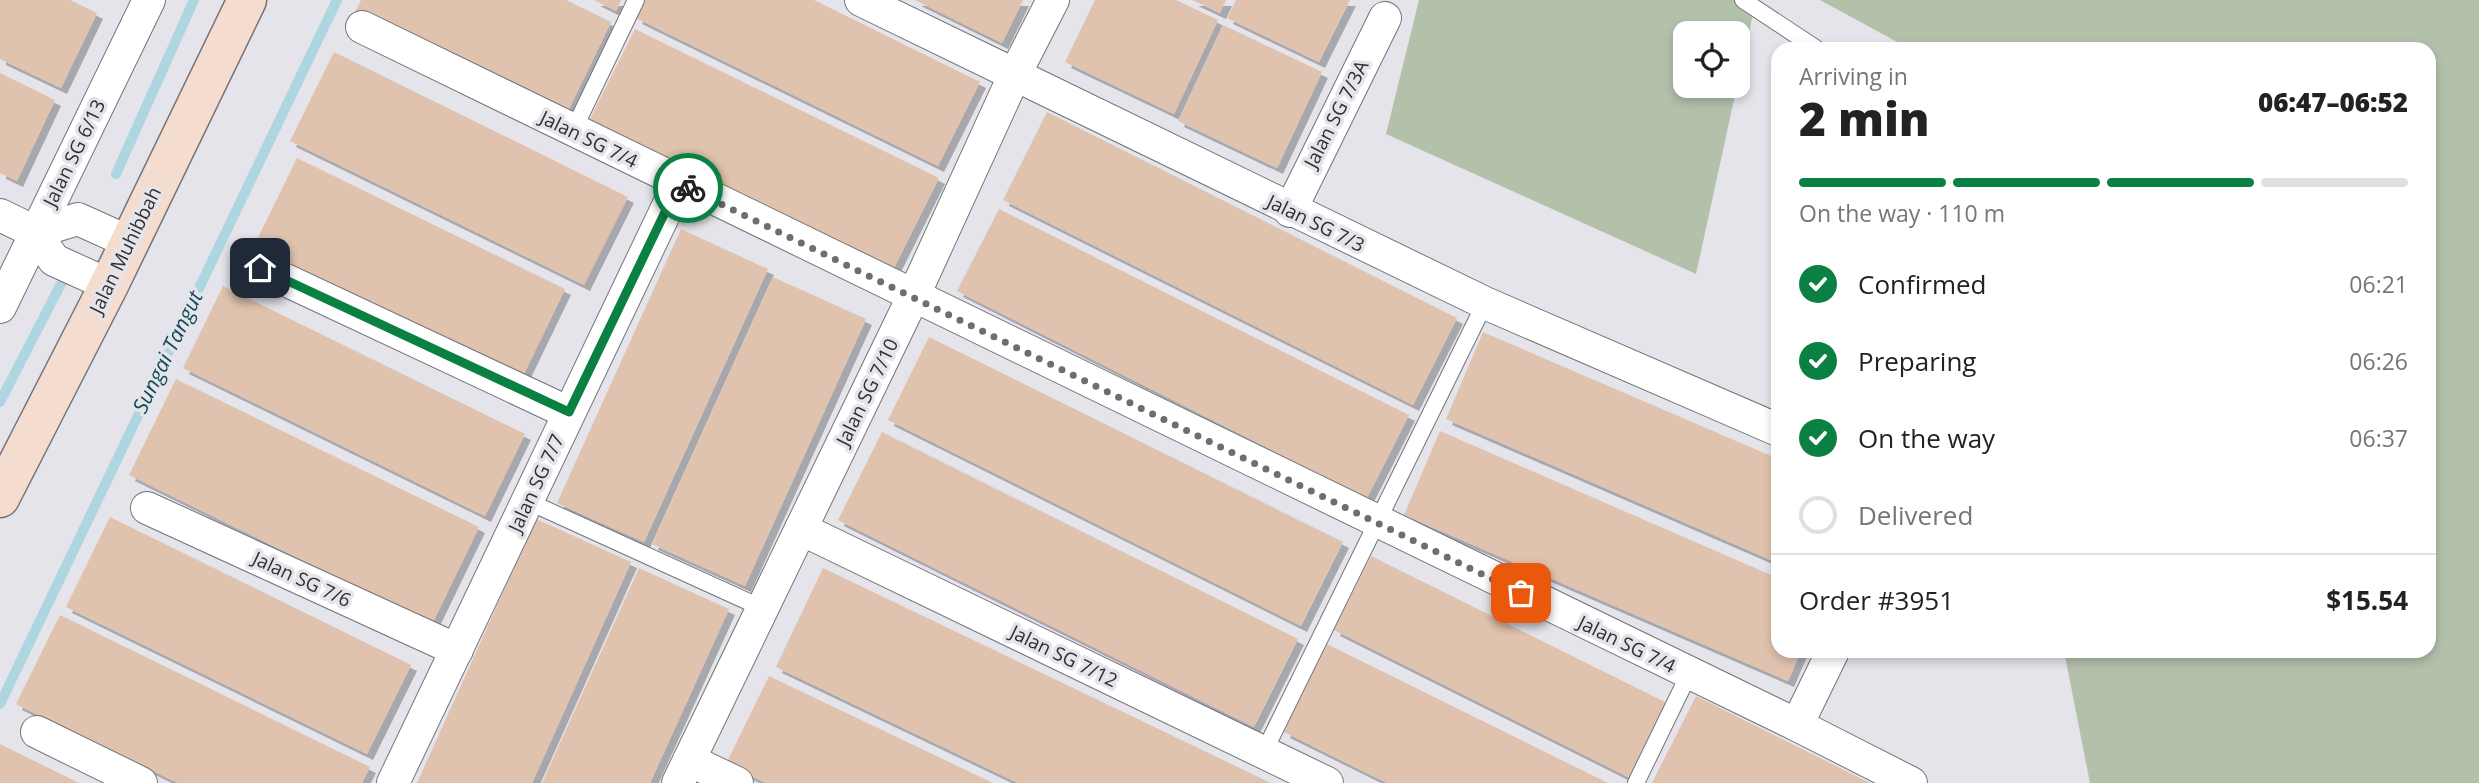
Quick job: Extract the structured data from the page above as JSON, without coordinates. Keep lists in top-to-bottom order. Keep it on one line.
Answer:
{"streets":{"street":["Jalan SG 7/3A","Jalan SG 7/4","Jalan SG 6/13","Jalan SG 7/3","Jalan Muhibbah","Jalan SG 7/10","Jalan SG 7/7","Jalan SG 7/6","Jalan SG 7/12"]},"crossings":[["Jalan SG 7/3A","Jalan SG 7/3"],["Jalan SG 7/4","Jalan SG 7/10"],["Jalan SG 7/4","Jalan SG 7/7"],["Jalan SG 7/3","Jalan SG 7/10"],["Jalan SG 7/10","Jalan SG 7/12"],["Jalan SG 7/7","Jalan SG 7/6"]],"water":["Sungai Tangut"],"page":{"heading":["2 min","Arriving in","06:47–06:52"],"panel":["Order #3951","$15.54"],"bar":"On the way · 110 m","list":[["Confirmed","06:21"],["Preparing","06:26"],["On the way","06:37"],"Delivered"]}}
